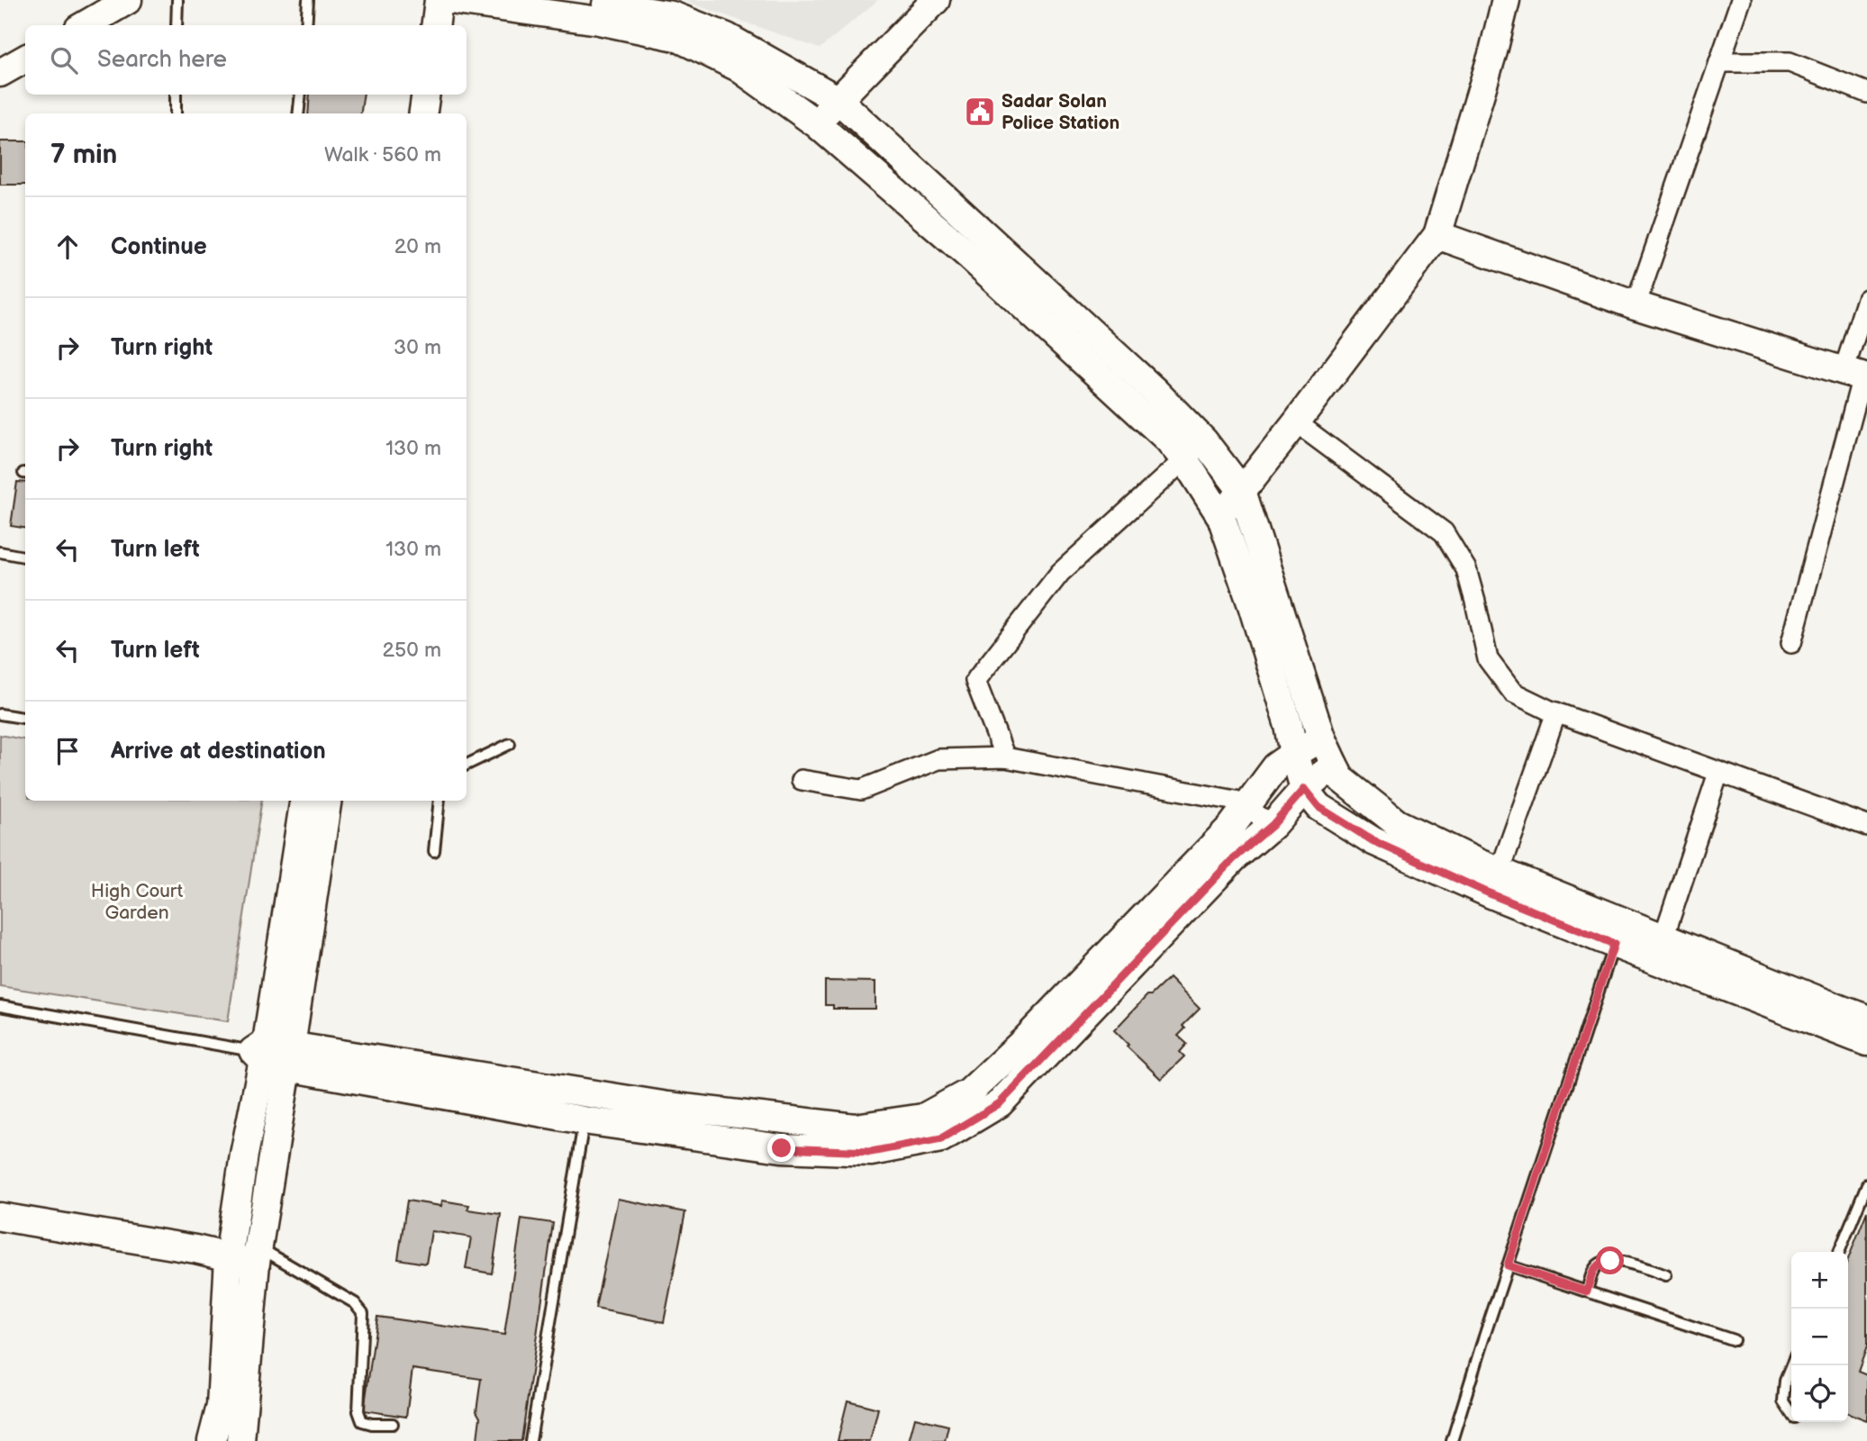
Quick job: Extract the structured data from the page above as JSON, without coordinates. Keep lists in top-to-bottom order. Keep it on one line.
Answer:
{"parks":["High Court Garden"],"places":{"public building":["Sadar Solan Police Station"]},"page":{"search":"Search here","heading":["7 min","Walk · 560 m"],"list":[["Continue","20 m"],["Turn right","30 m"],["Turn right","130 m"],["Turn left","130 m"],["Turn left","250 m"],"Arrive at destination"],"map_buttons":["+","−"]}}
